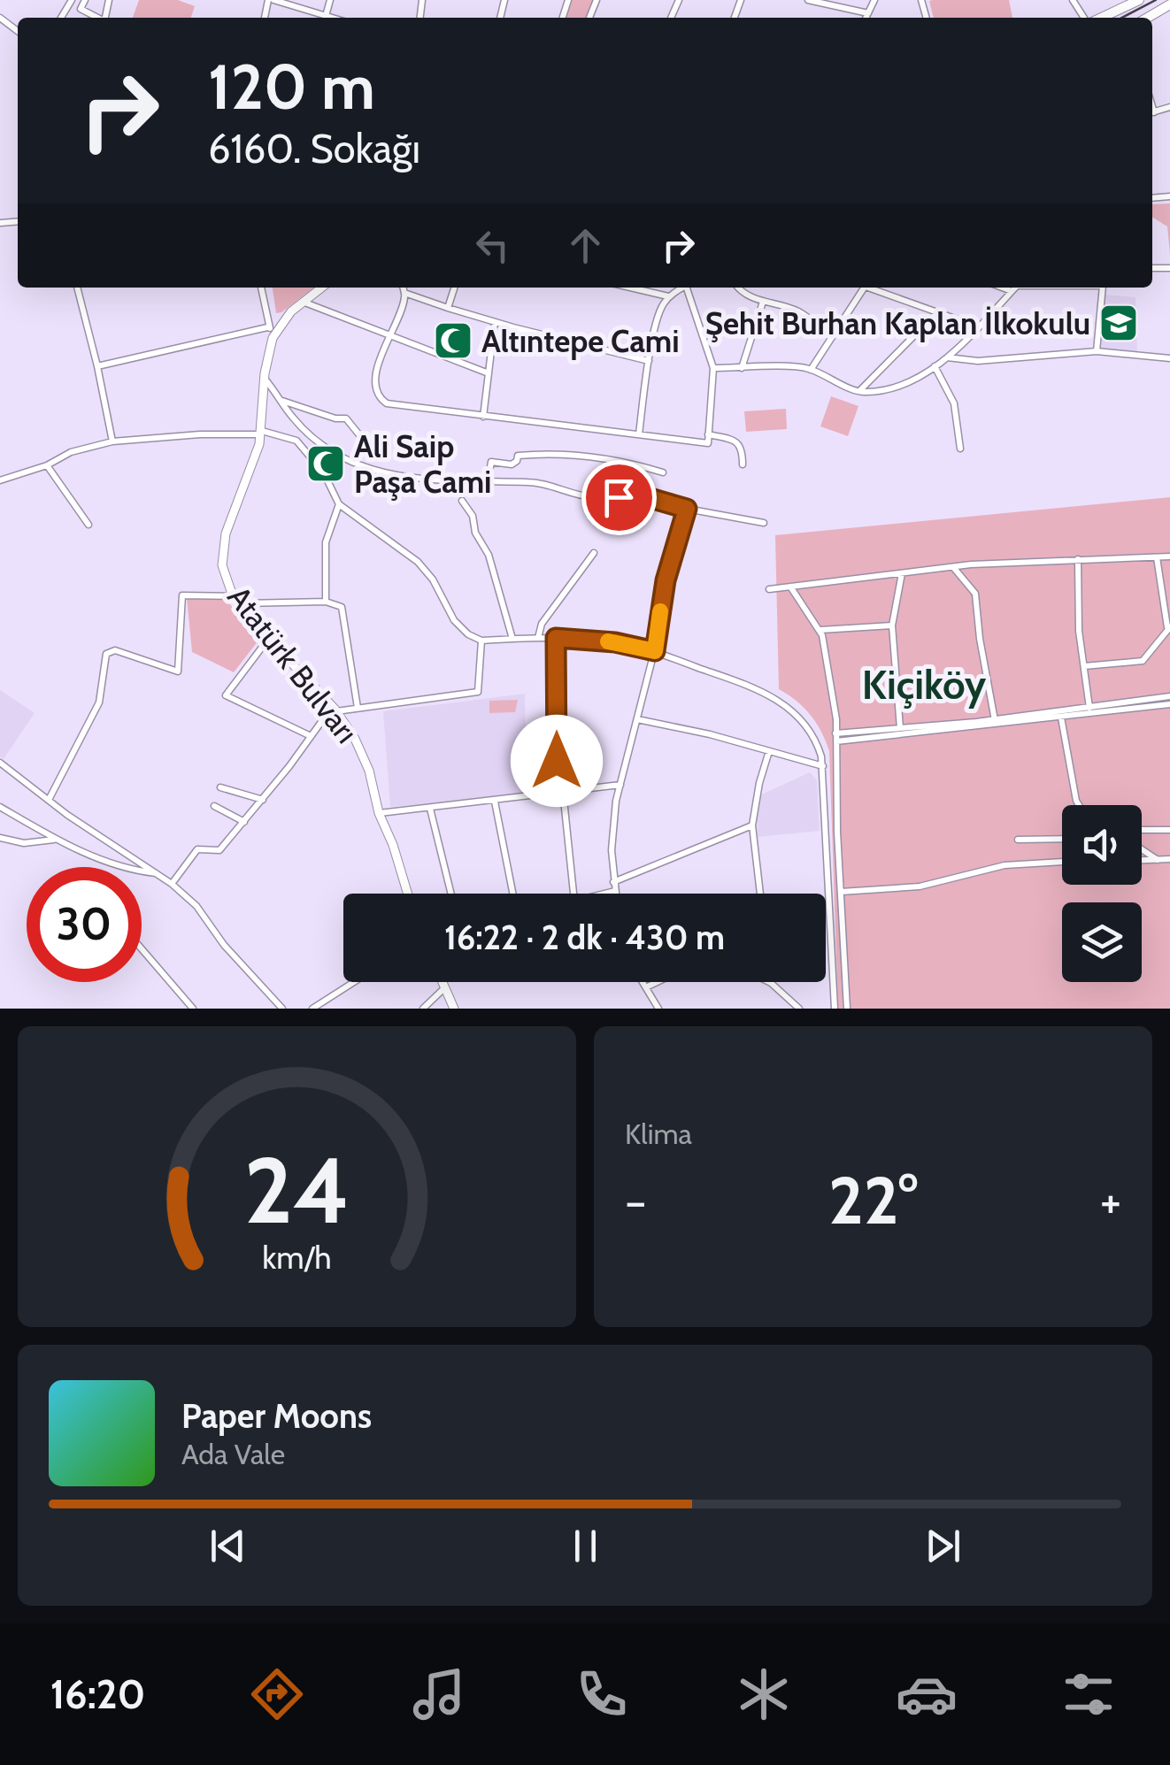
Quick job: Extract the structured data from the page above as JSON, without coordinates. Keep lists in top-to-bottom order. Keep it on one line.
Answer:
{"streets":{"main road":["Atatürk Bulvarı"]},"districts":["Kiçiköy"],"places":{"school or university":["Şehit Burhan Kaplan İlkokulu"],"mosque":["Altıntepe Cami","Ali Saip Paşa Cami"]},"page":{"turn":["120 m","6160. Sokağı"],"limit":"30","trip":"16:22 · 2 dk · 430 m","tile":"Klima","heat":["−","22°","+"],"song":["Paper Moons","Ada Vale"],"tabs":"16:20","gauge":["24","km/h"]}}
